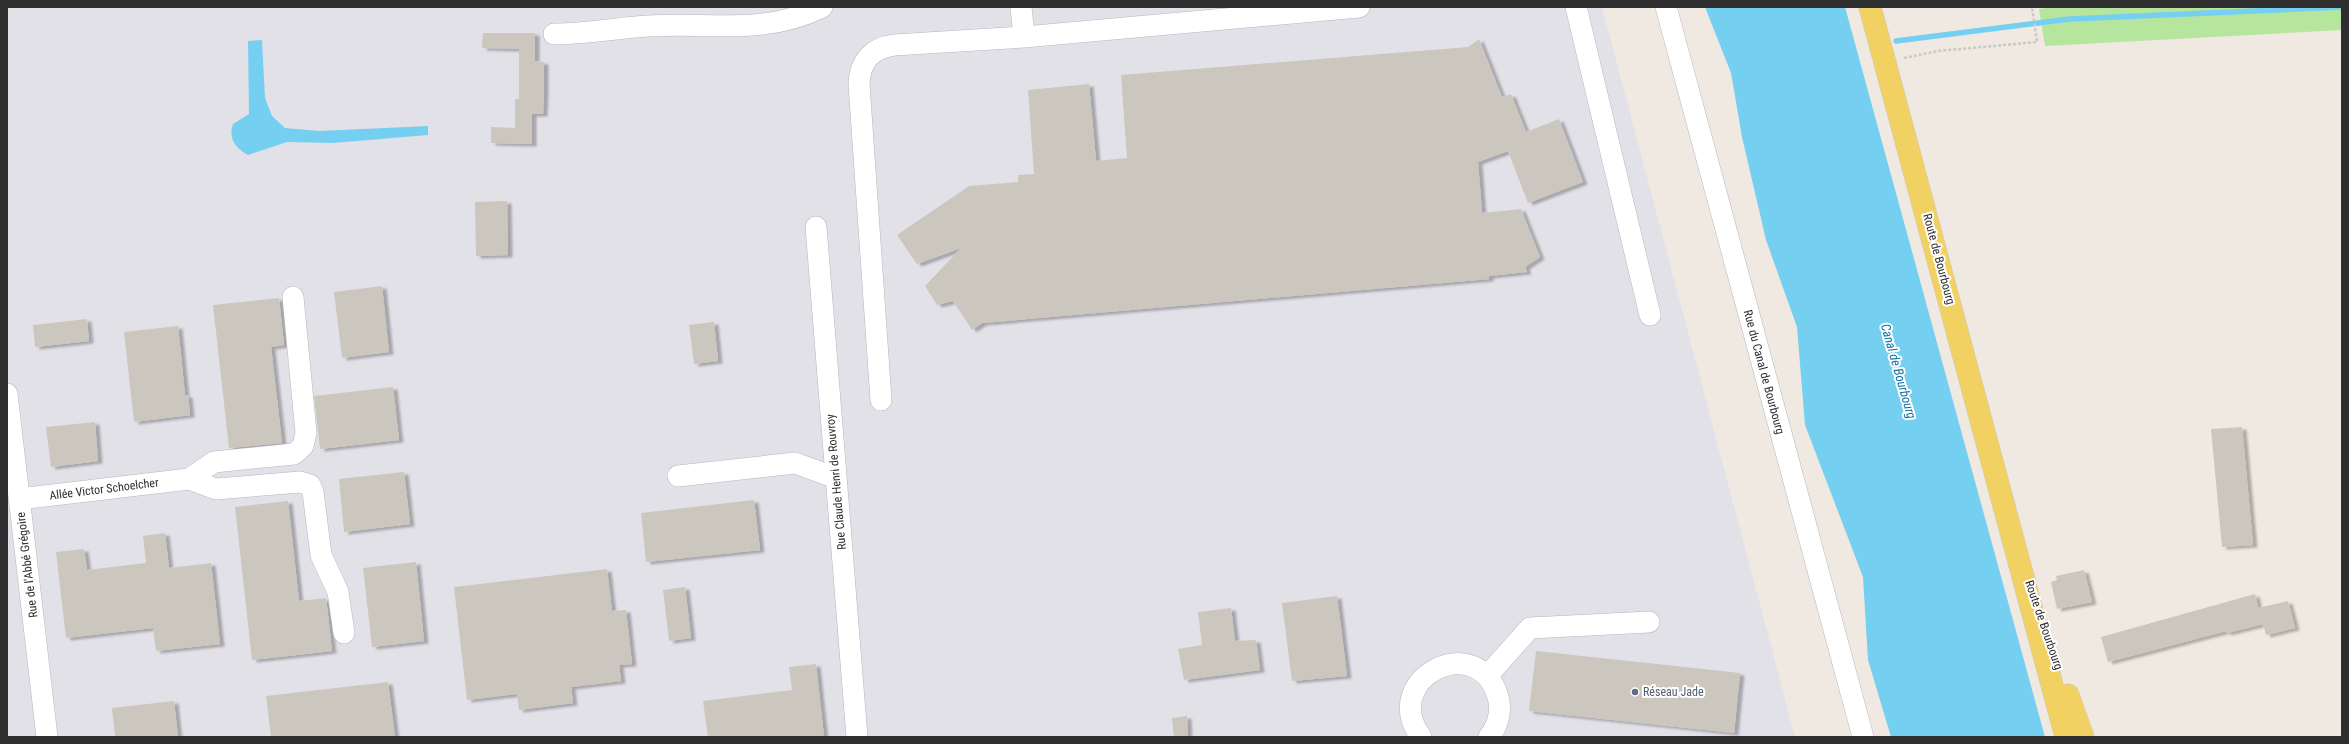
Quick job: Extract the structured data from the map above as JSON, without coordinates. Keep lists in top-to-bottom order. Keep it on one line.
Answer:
{"streets":{"main road":["Route de Bourbourg"],"street":["Rue du Canal de Bourbourg","Rue Claude Henri de Rouvroy","Allée Victor Schoelcher","Rue de l'Abbé Grégoire"]},"crossings":[["Allée Victor Schoelcher","Rue de l'Abbé Grégoire"]],"water":["Canal de Bourbourg"],"places":["Réseau Jade"]}
